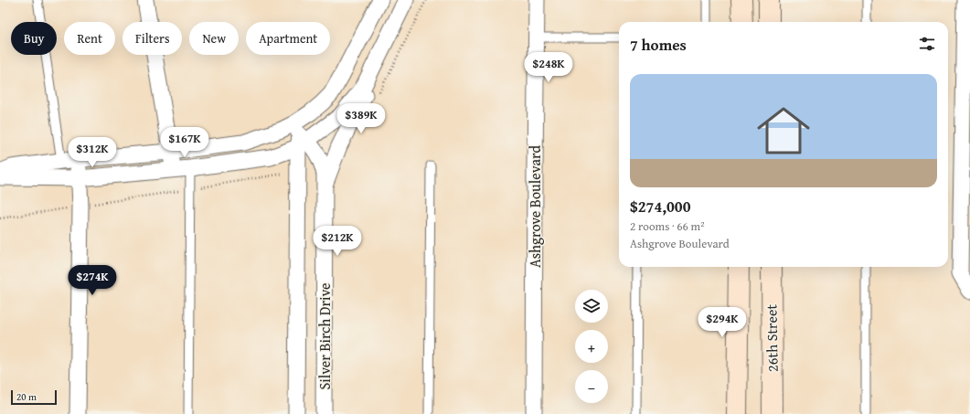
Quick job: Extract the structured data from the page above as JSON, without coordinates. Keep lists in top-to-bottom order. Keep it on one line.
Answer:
{"streets":{"street":["Ashgrove Boulevard","Silver Birch Drive","26th Street"]},"scale_bar":"20 m","page":{"chip":["Buy","Rent","Filters","New","Apartment"],"heading":"7 homes","price":["$248K","$389K","$167K","$312K","$212K","$274K","$294K"],"list":[{"name":"$274,000","note":"2 rooms · 66 m² · Ashgrove Boulevard"}],"map_buttons":["+","−"],"scale":"20 m"}}
